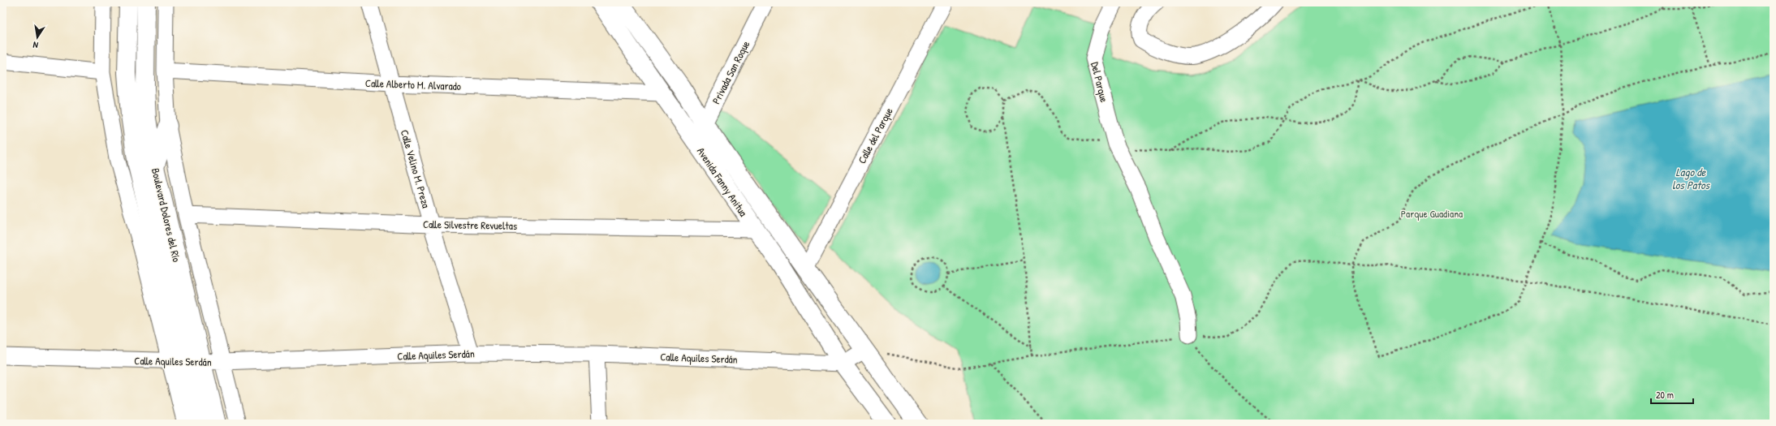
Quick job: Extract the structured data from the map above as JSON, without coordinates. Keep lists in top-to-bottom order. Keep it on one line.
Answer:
{"streets":{"main road":["Avenida Fanny Anitua","Boulevard Dolores del Río"],"street":["Privada San Roque","Del Parque","Calle Alberto M. Alvarado","Calle del Parque","Calle Velino M. Preza","Calle Silvestre Revueltas","Calle Aquiles Serdán"]},"crossings":[["Privada San Roque","Avenida Fanny Anitua"],["Calle Alberto M. Alvarado","Calle Velino M. Preza"],["Calle Alberto M. Alvarado","Avenida Fanny Anitua"],["Calle del Parque","Avenida Fanny Anitua"],["Calle Velino M. Preza","Calle Silvestre Revueltas"],["Calle Velino M. Preza","Calle Aquiles Serdán"],["Avenida Fanny Anitua","Calle Silvestre Revueltas"],["Avenida Fanny Anitua","Calle Aquiles Serdán"],["Boulevard Dolores del Río","Calle Aquiles Serdán"]],"water":["Lago de los Patos"],"parks":["Parque Guadiana"],"scale_bar":"20 m","north":"bottom"}
